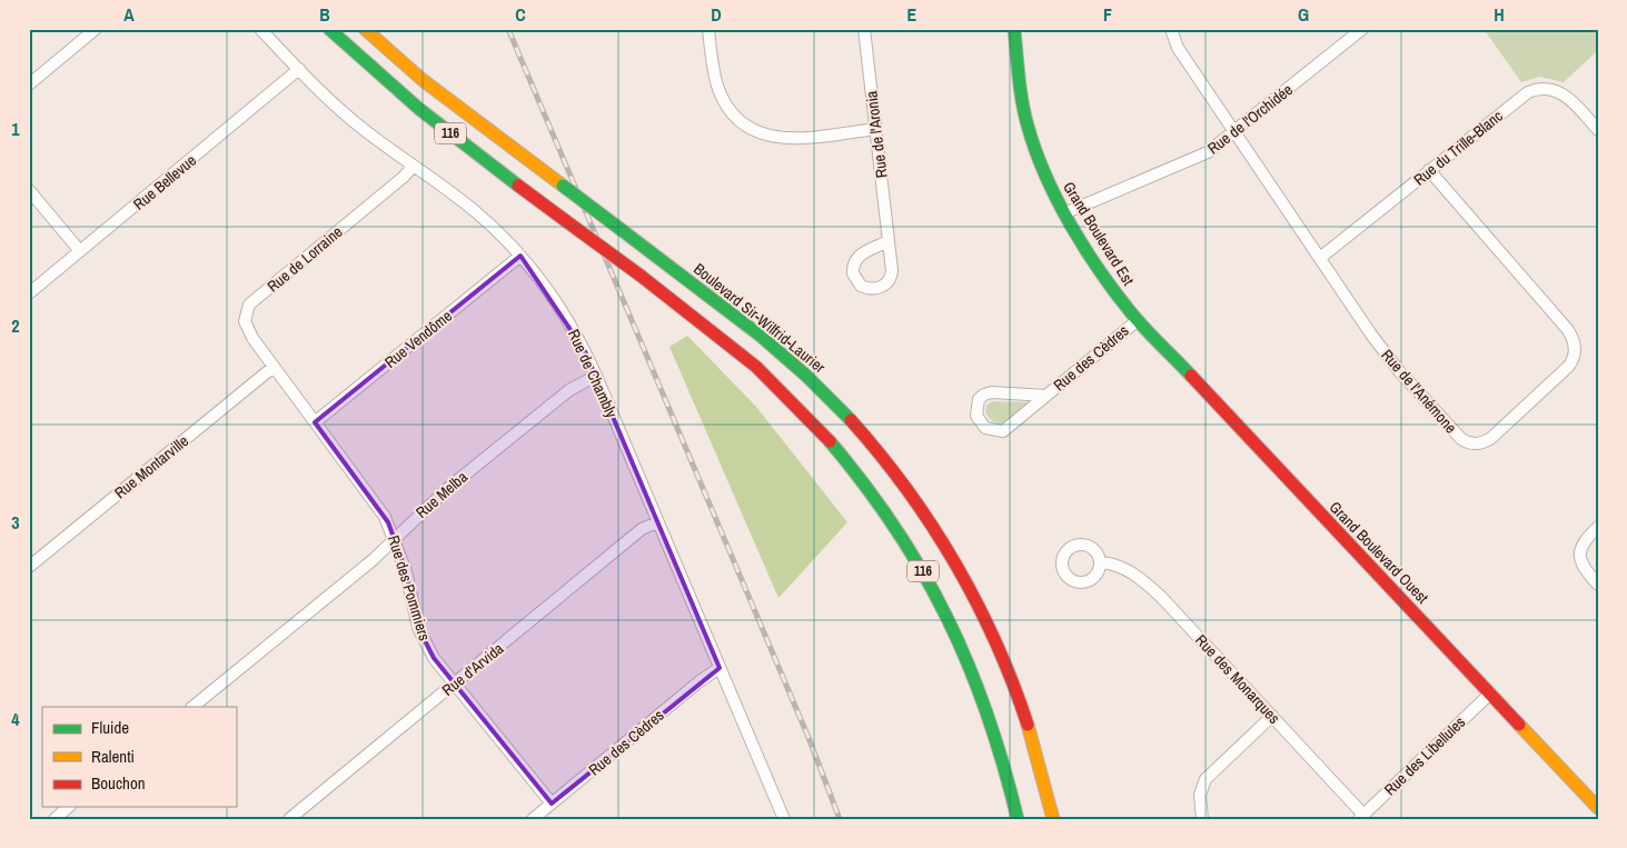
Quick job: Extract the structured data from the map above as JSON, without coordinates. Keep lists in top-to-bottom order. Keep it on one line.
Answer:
{"streets":{"main road":["116","Grand Boulevard Est","Boulevard Sir-Wilfrid-Laurier","Grand Boulevard Ouest"],"street":["Rue de l'Orchidée","Rue de l'Aronia","Rue du Trille-Blanc","Rue Bellevue","Rue de Lorraine","Rue Vendôme","Rue des Cèdres","Rue de Chambly","Rue de l'Anémone","Rue Montarville","Rue Melba","Rue des Pommiers","Rue d'Arvida","Rue des Monarques","Rue des Libellules"]},"crossings":[["Rue de l'Orchidée","Grand Boulevard Est"],["Rue de l'Orchidée","Rue de l'Anémone"],["Rue du Trille-Blanc","Rue de l'Anémone"],["Rue Bellevue","Rue de Chambly"],["Grand Boulevard Est","Rue des Cèdres"],["Grand Boulevard Est","Grand Boulevard Ouest"],["Rue de Lorraine","Rue de Chambly"],["Rue de Lorraine","Rue Montarville"],["Rue de Lorraine","Rue des Pommiers"],["Rue Vendôme","Rue de Chambly"],["Rue Vendôme","Rue des Pommiers"],["Rue des Cèdres","Rue de Chambly"],["Rue des Cèdres","Grand Boulevard Ouest"],["Rue des Cèdres","Rue des Pommiers"],["Rue de Chambly","Rue Melba"],["Rue de Chambly","Rue d'Arvida"],["Rue Montarville","Rue des Pommiers"],["Rue Melba","Rue des Pommiers"],["Grand Boulevard Ouest","Rue des Libellules"],["Rue des Pommiers","Rue d'Arvida"],["Rue des Monarques","Rue des Libellules"]],"legend":["Fluide","Ralenti","Bouchon"],"grid":{"columns":["A","B","C","D","E","F","G","H"],"rows":["1","2","3","4"]}}
